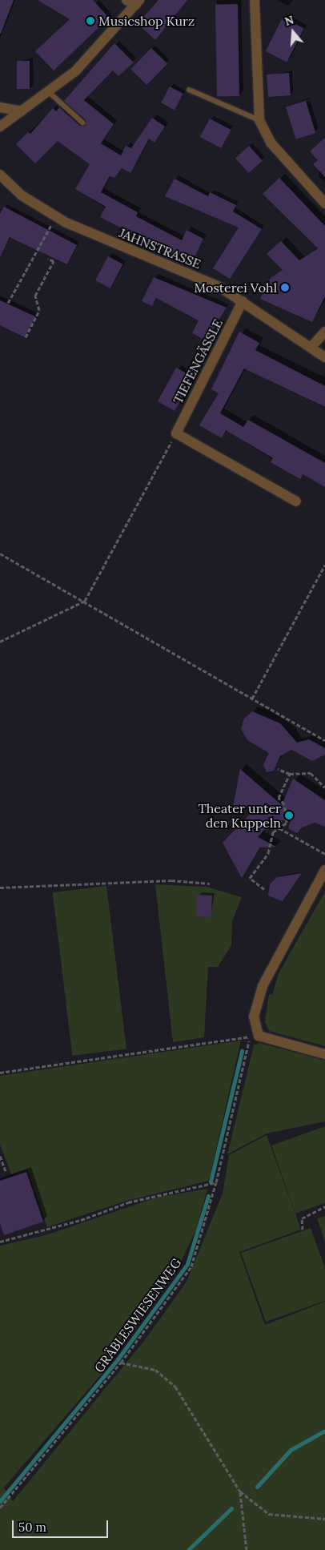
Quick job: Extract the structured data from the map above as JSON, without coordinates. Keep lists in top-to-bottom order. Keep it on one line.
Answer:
{"streets":{"street":["JAHNSTRASSE","TIEFENGÄSSLE"],"path":["GRÄBLESWIESENWEG"]},"crossings":[["JAHNSTRASSE","TIEFENGÄSSLE"]],"places":["Musicshop Kurz","Mosterei Vohl","Theater unter den Kuppeln"],"scale_bar":"50 m","north":"top"}
